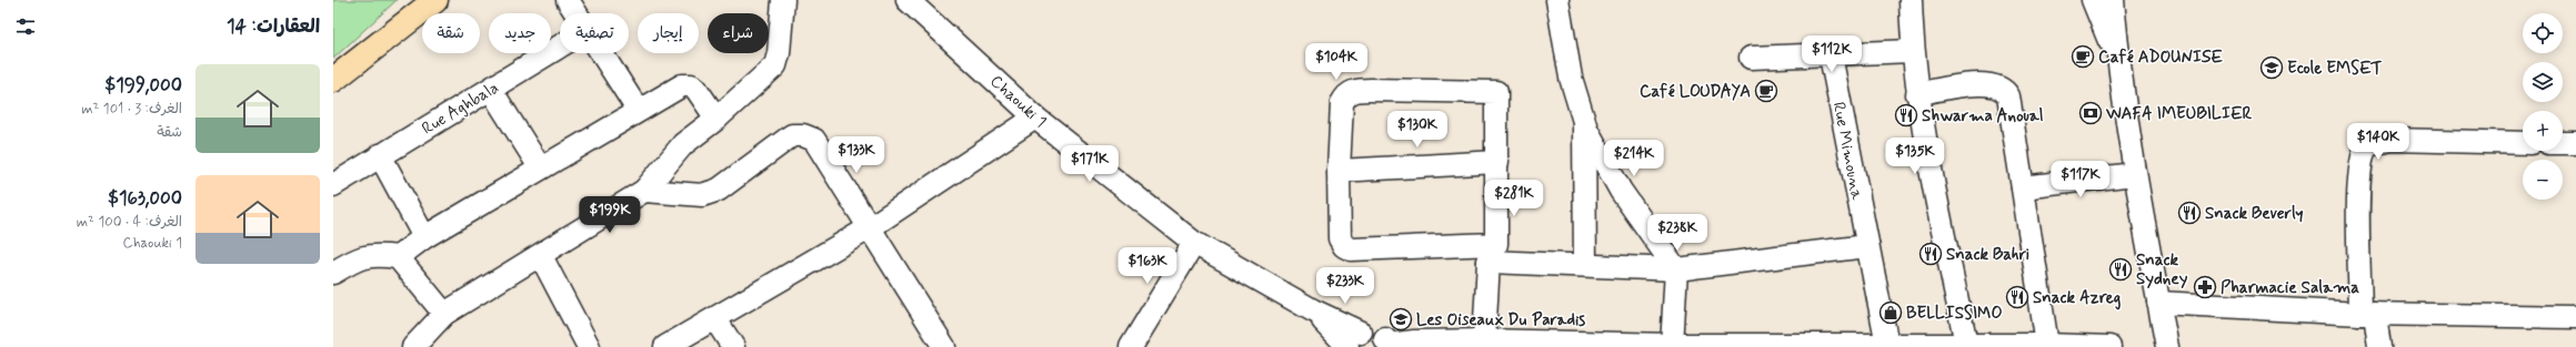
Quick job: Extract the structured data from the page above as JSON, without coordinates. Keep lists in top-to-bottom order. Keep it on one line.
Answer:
{"streets":{"street":["Chaouki 1","Rue Aghbala","Rue Mimouna"]},"places":{"cafe":["Café ADOUNISE","Café LOUDAYA"],"school or university":["Ecole EMSET","Les Oiseaux Du Paradis"],"bank":["WAFA IMEUBILIER"],"restaurant":["Shwarma Anoual","Snack Beverly","Snack Bahri","Snack Sydney","Snack Azreg"],"pharmacy":["Pharmacie Salama"],"shop":["BELLISSIMO"]},"page":{"heading":"العقارات: 14","map_buttons":["+","−"],"chip":["شراء","إيجار","تصفية","جديد","شقة"],"price":["$112K","$104K","$130K","$140K","$133K","$135K","$214K","$171K","$117K","$281K","$199K","$238K","$163K","$233K"],"list":[{"name":"$199,000","note":"الغرف: 3 · 101 m² · شقة"},{"name":"$163,000","note":"الغرف: 4 · 100 m² · Chaouki 1"}]}}
